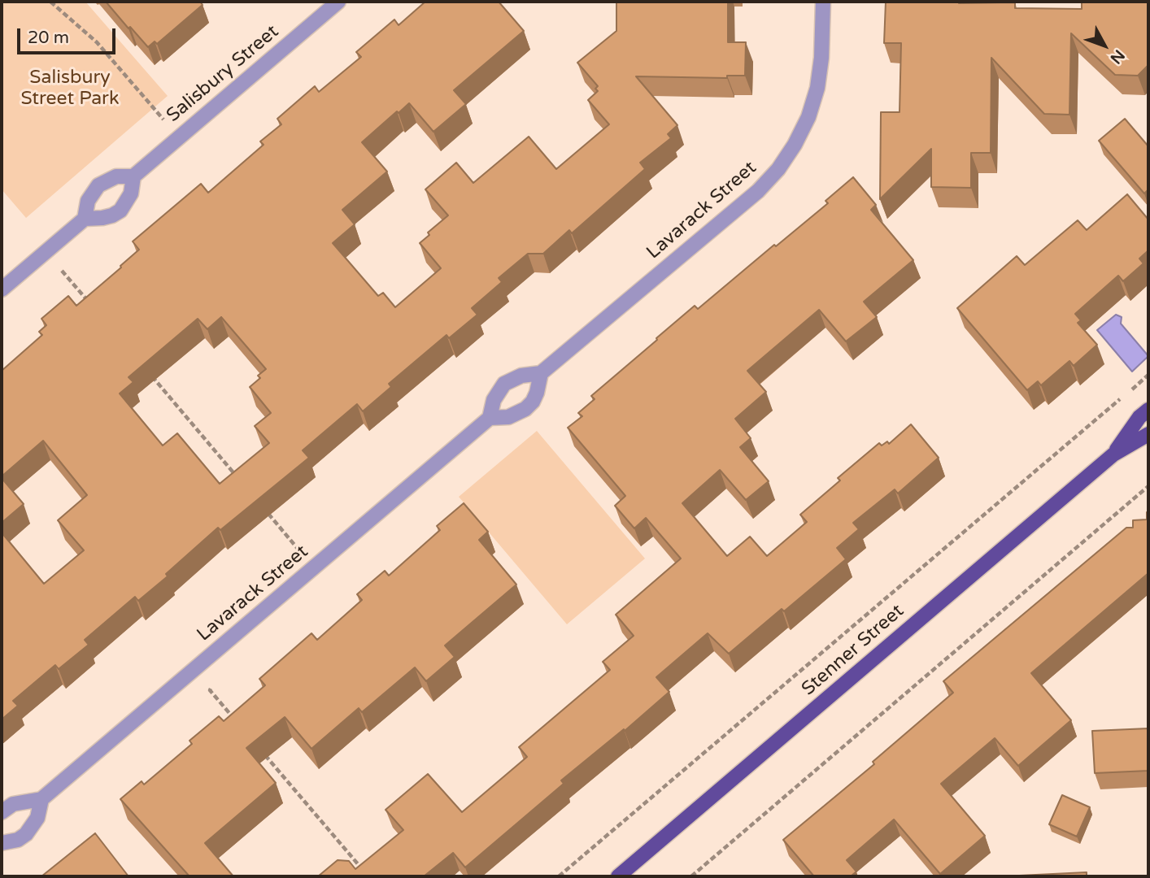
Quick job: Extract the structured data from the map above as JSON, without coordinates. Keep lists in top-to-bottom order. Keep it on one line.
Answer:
{"streets":{"main road":["Stenner Street"],"street":["Salisbury Street","Lavarack Street"]},"parks":["Salisbury Street Park"],"scale_bar":"20 m","north":"bottom right"}
